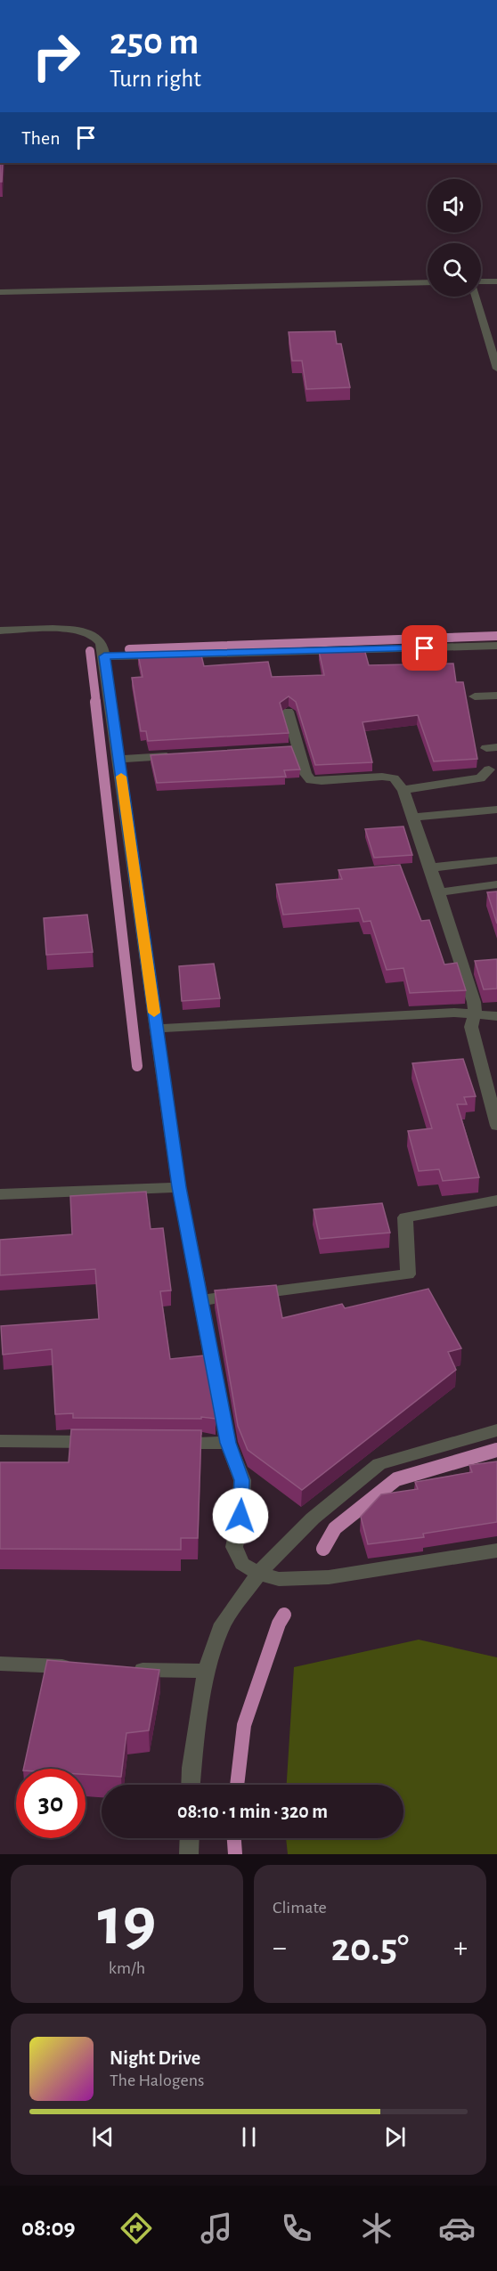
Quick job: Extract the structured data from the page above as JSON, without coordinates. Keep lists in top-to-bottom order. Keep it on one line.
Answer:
{"page":{"turn":["250 m","Turn right"],"then":"Then","limit":"30","trip":"08:10 · 1 min · 320 m","tile":[["19","km/h"],"Climate"],"heat":["−","20.5°","+"],"song":["Night Drive","The Halogens"],"tabs":"08:09"}}
